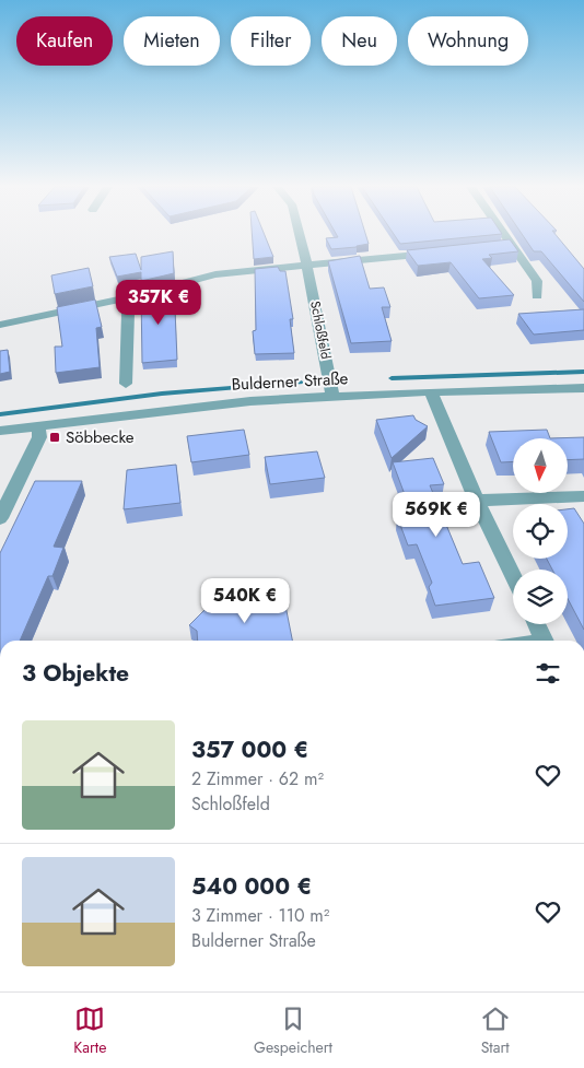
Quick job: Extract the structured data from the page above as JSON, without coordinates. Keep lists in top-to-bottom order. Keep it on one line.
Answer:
{"streets":{"street":["Schloßfeld","Bulderner Straße"]},"crossings":[["Schloßfeld","Bulderner Straße"]],"places":{"transit":["Söbbecke"]},"north":"bottom","page":{"chip":["Kaufen","Mieten","Filter","Neu","Wohnung"],"price":["357K €","569K €","540K €"],"heading":"3 Objekte","list":[{"name":"357 000 €","note":"2 Zimmer · 62 m² · Schloßfeld"},{"name":"540 000 €","note":"3 Zimmer · 110 m² · Bulderner Straße"}],"tabs":["Karte","Gespeichert","Start"]}}
